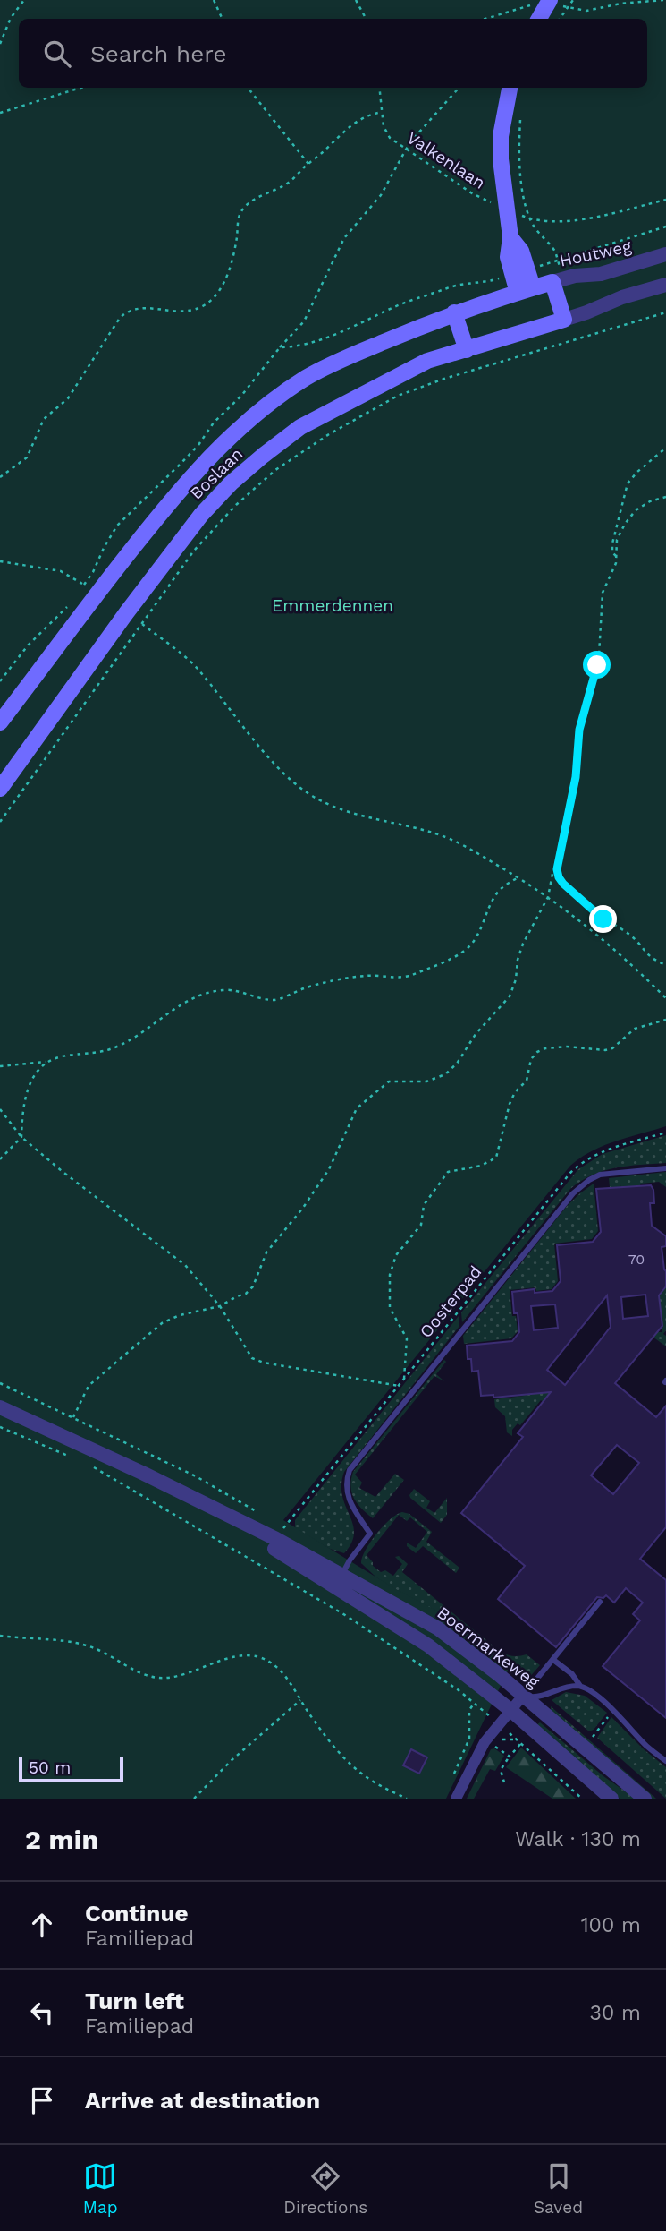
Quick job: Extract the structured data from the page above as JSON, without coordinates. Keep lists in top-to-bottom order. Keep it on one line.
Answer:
{"streets":{"main road":["Houtweg","Boslaan"],"street":["Boermarkeweg"],"path":["Valkenlaan","Oosterpad"]},"crossings":[["Houtweg","Boslaan"]],"parks":["Emmerdennen"],"house_numbers":["70"],"scale_bar":"50 m","page":{"search":"Search here","scale":"50 m","heading":["2 min","Walk · 130 m"],"list":[["Continue","Familiepad","100 m"],["Turn left","Familiepad","30 m"],"Arrive at destination"],"nav":["Map","Directions","Saved"]}}
